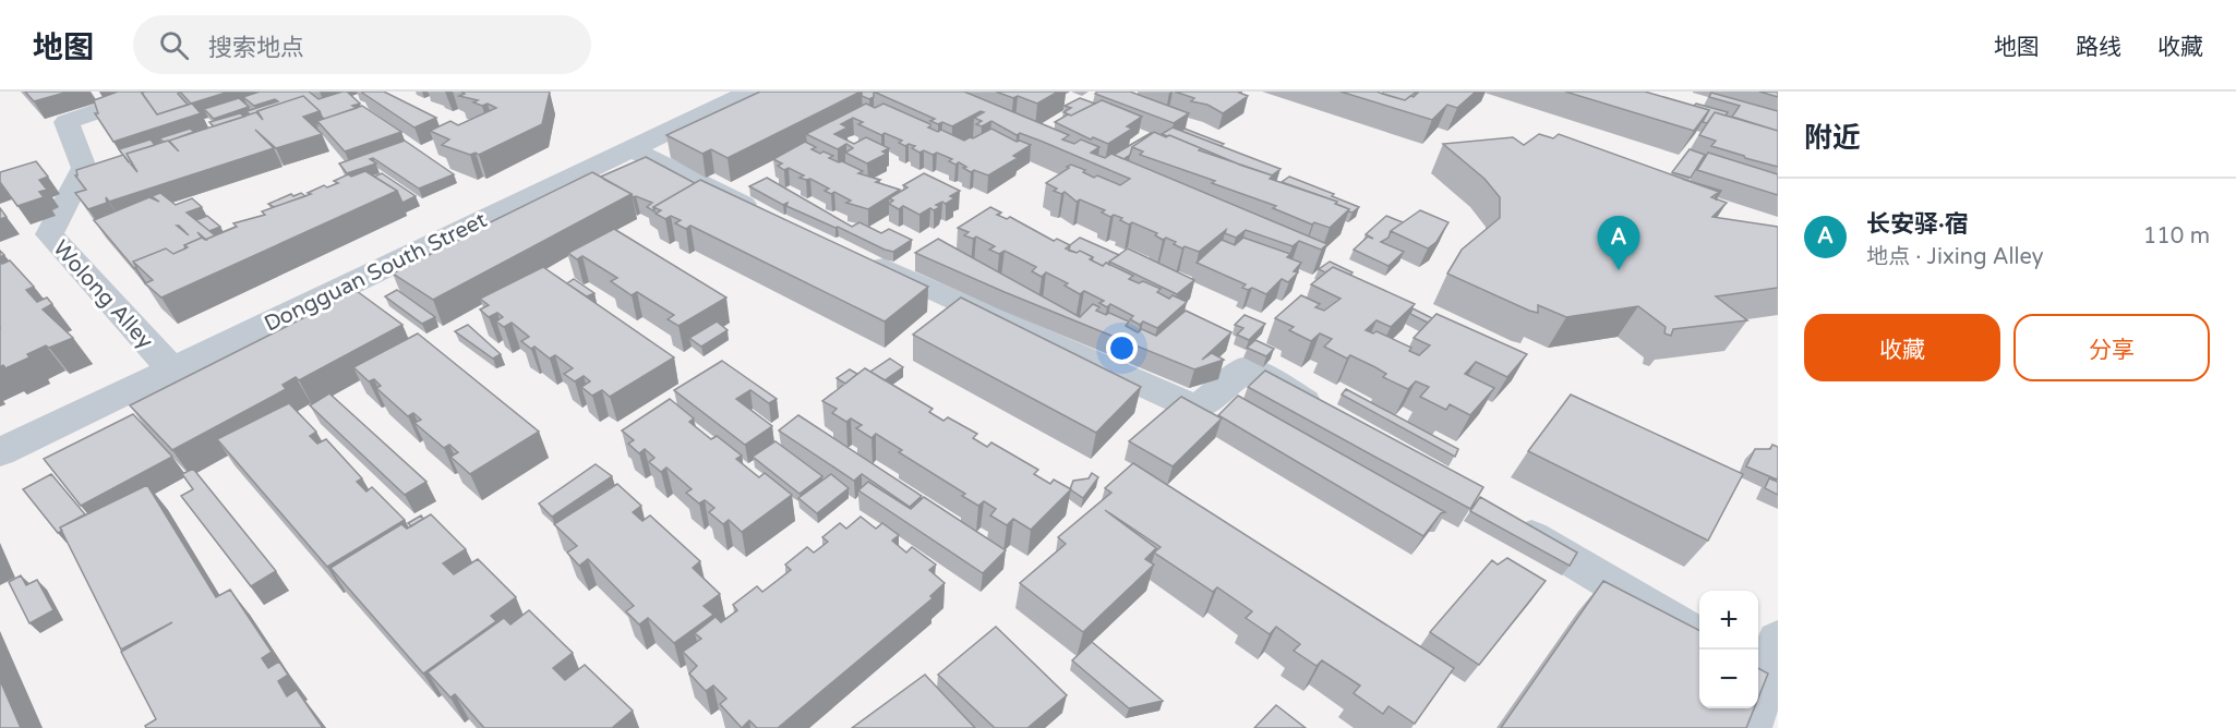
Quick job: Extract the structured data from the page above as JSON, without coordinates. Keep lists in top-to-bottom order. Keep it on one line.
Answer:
{"streets":{"street":["Dongguan South Street","Wolong Alley"]},"crossings":[["Dongguan South Street","Wolong Alley"]],"page":{"header":"地图","search":"搜索地点","nav":["地图","路线","收藏"],"heading":"附近","list":[{"mark":"A","name":"长安驿·宿","note":"地点 · Jixing Alley","value":"110 m"}],"pins":"A","buttons":["收藏","分享"],"map_buttons":["+","−"]}}
